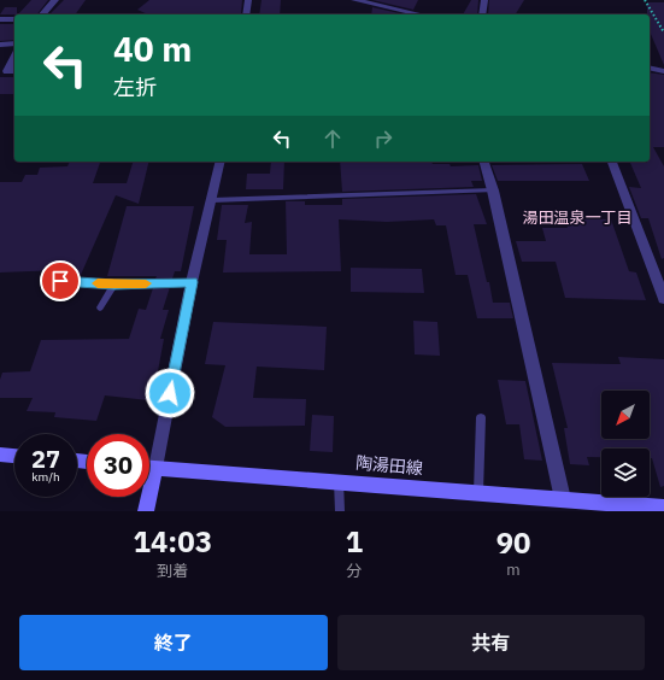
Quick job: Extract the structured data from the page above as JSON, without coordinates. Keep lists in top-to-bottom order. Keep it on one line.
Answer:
{"streets":{"main road":["陶湯田線"]},"districts":["湯田温泉一丁目"],"north":"bottom left","page":{"turn":["40 m","左折"],"speed":"27 km/h","limit":"30","eta":["14:03","到着","1","分","90","m"],"buttons":["終了","共有"]}}
